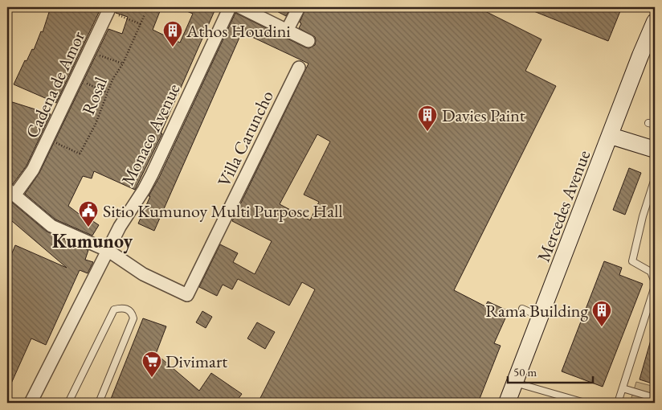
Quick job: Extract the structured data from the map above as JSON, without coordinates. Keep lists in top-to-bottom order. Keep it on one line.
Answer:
{"streets":{"main road":["Mercedes Avenue"],"street":["Cadena de Amor","Monaco Avenue","Villa Caruncho"],"path":["Rosal"]},"crossings":[["Cadena de Amor","Rosal"],["Monaco Avenue","Villa Caruncho"]],"districts":["Kumunoy"],"places":{"building":["Athos Houdini","Davies Paint","Rama Building"],"public building":["Sitio Kumunoy Multi Purpose Hall"],"supermarket":["Divimart"]},"scale_bar":"50 m"}
